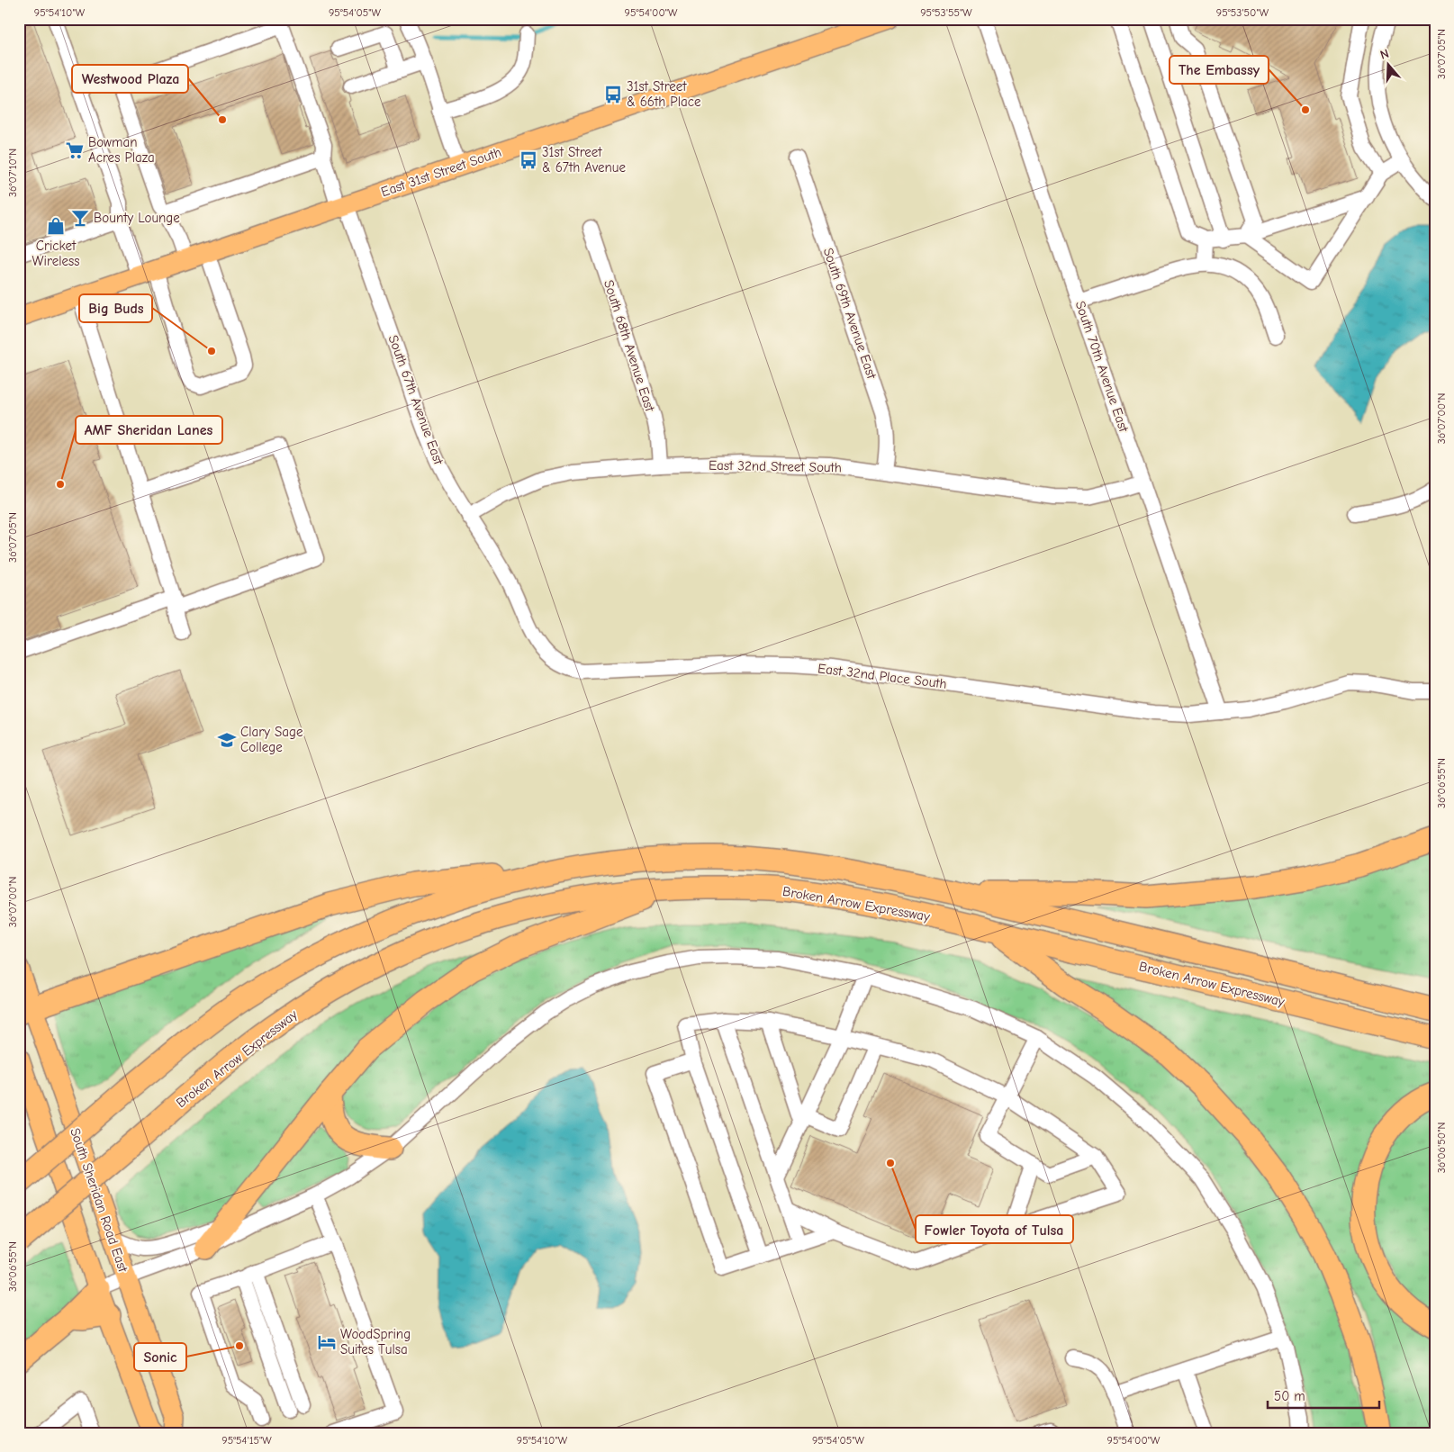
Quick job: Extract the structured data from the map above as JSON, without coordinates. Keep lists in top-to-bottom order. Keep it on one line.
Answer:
{"streets":{"highway":["Broken Arrow Expressway"],"main road":["East 31st Street South","South Sheridan Road East"],"street":["South 69th Avenue East","South 68th Avenue East","South 70th Avenue East","South 67th Avenue East","East 32nd Street South","East 32nd Place South"]},"crossings":[["East 31st Street South","South 67th Avenue East"],["South 69th Avenue East","East 32nd Street South"],["South 68th Avenue East","East 32nd Street South"],["South 70th Avenue East","East 32nd Street South"],["South 70th Avenue East","East 32nd Place South"],["South 67th Avenue East","East 32nd Street South"],["South 67th Avenue East","East 32nd Place South"]],"places":{"bus stop":["31st Street & 66th Place","31st Street & 67th Avenue"],"other":["The Embassy","Westwood Plaza","Big Buds","AMF Sheridan Lanes","Fowler Toyota of Tulsa","Sonic"],"supermarket":["Bowman Acres Plaza"],"bar":["Bounty Lounge"],"shop":["Cricket Wireless"],"school or university":["Clary Sage College"],"hotel":["WoodSpring Suites Tulsa"]},"scale_bar":"50 m","north":"top","coordinates":["95°54'10\"W","95°54'05\"W","95°54'00\"W","95°53'55\"W","95°53'50\"W","36°07'05\"N","36°07'10\"N","36°07'00\"N","36°06'55\"N","36°06'50\"N","95°54'15\"W"]}
